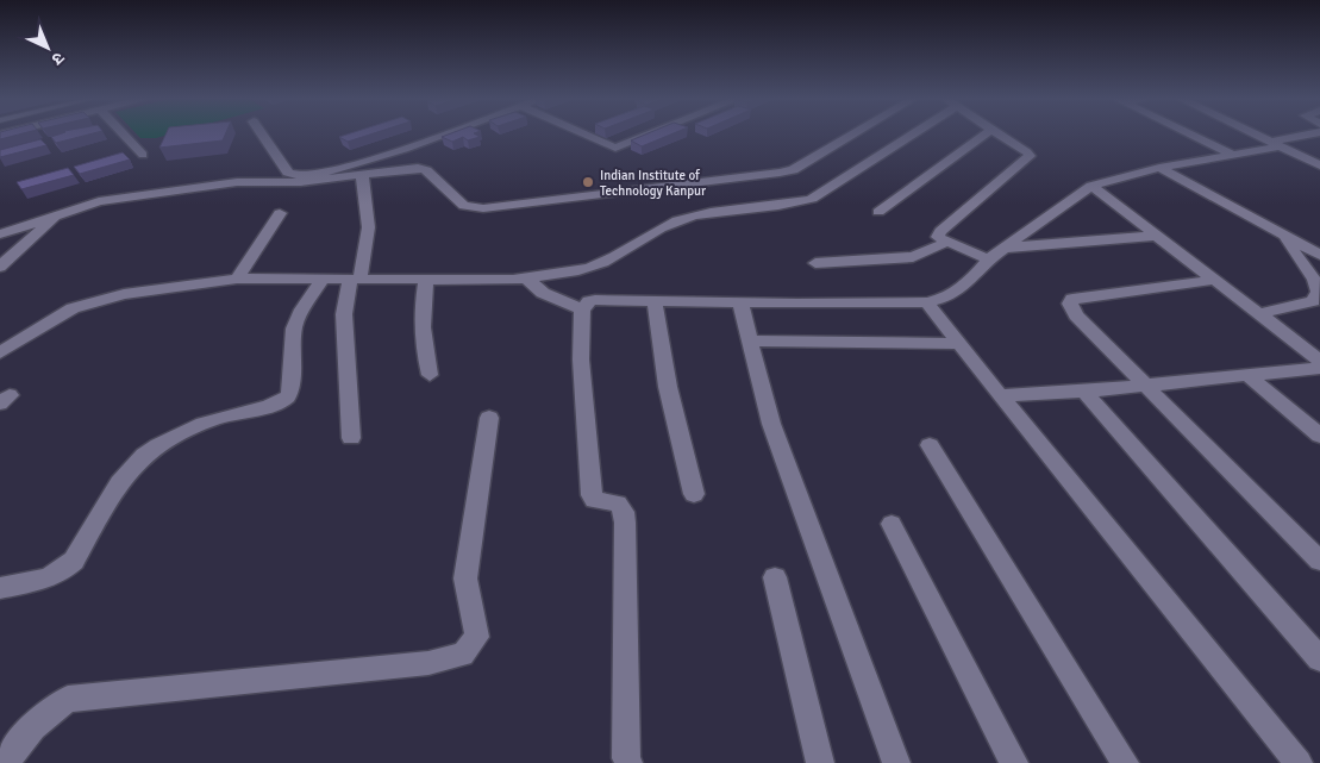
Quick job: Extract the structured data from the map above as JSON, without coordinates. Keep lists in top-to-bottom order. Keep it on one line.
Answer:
{"places":["Indian Institute of Technology Kanpur"],"north":"bottom right"}
